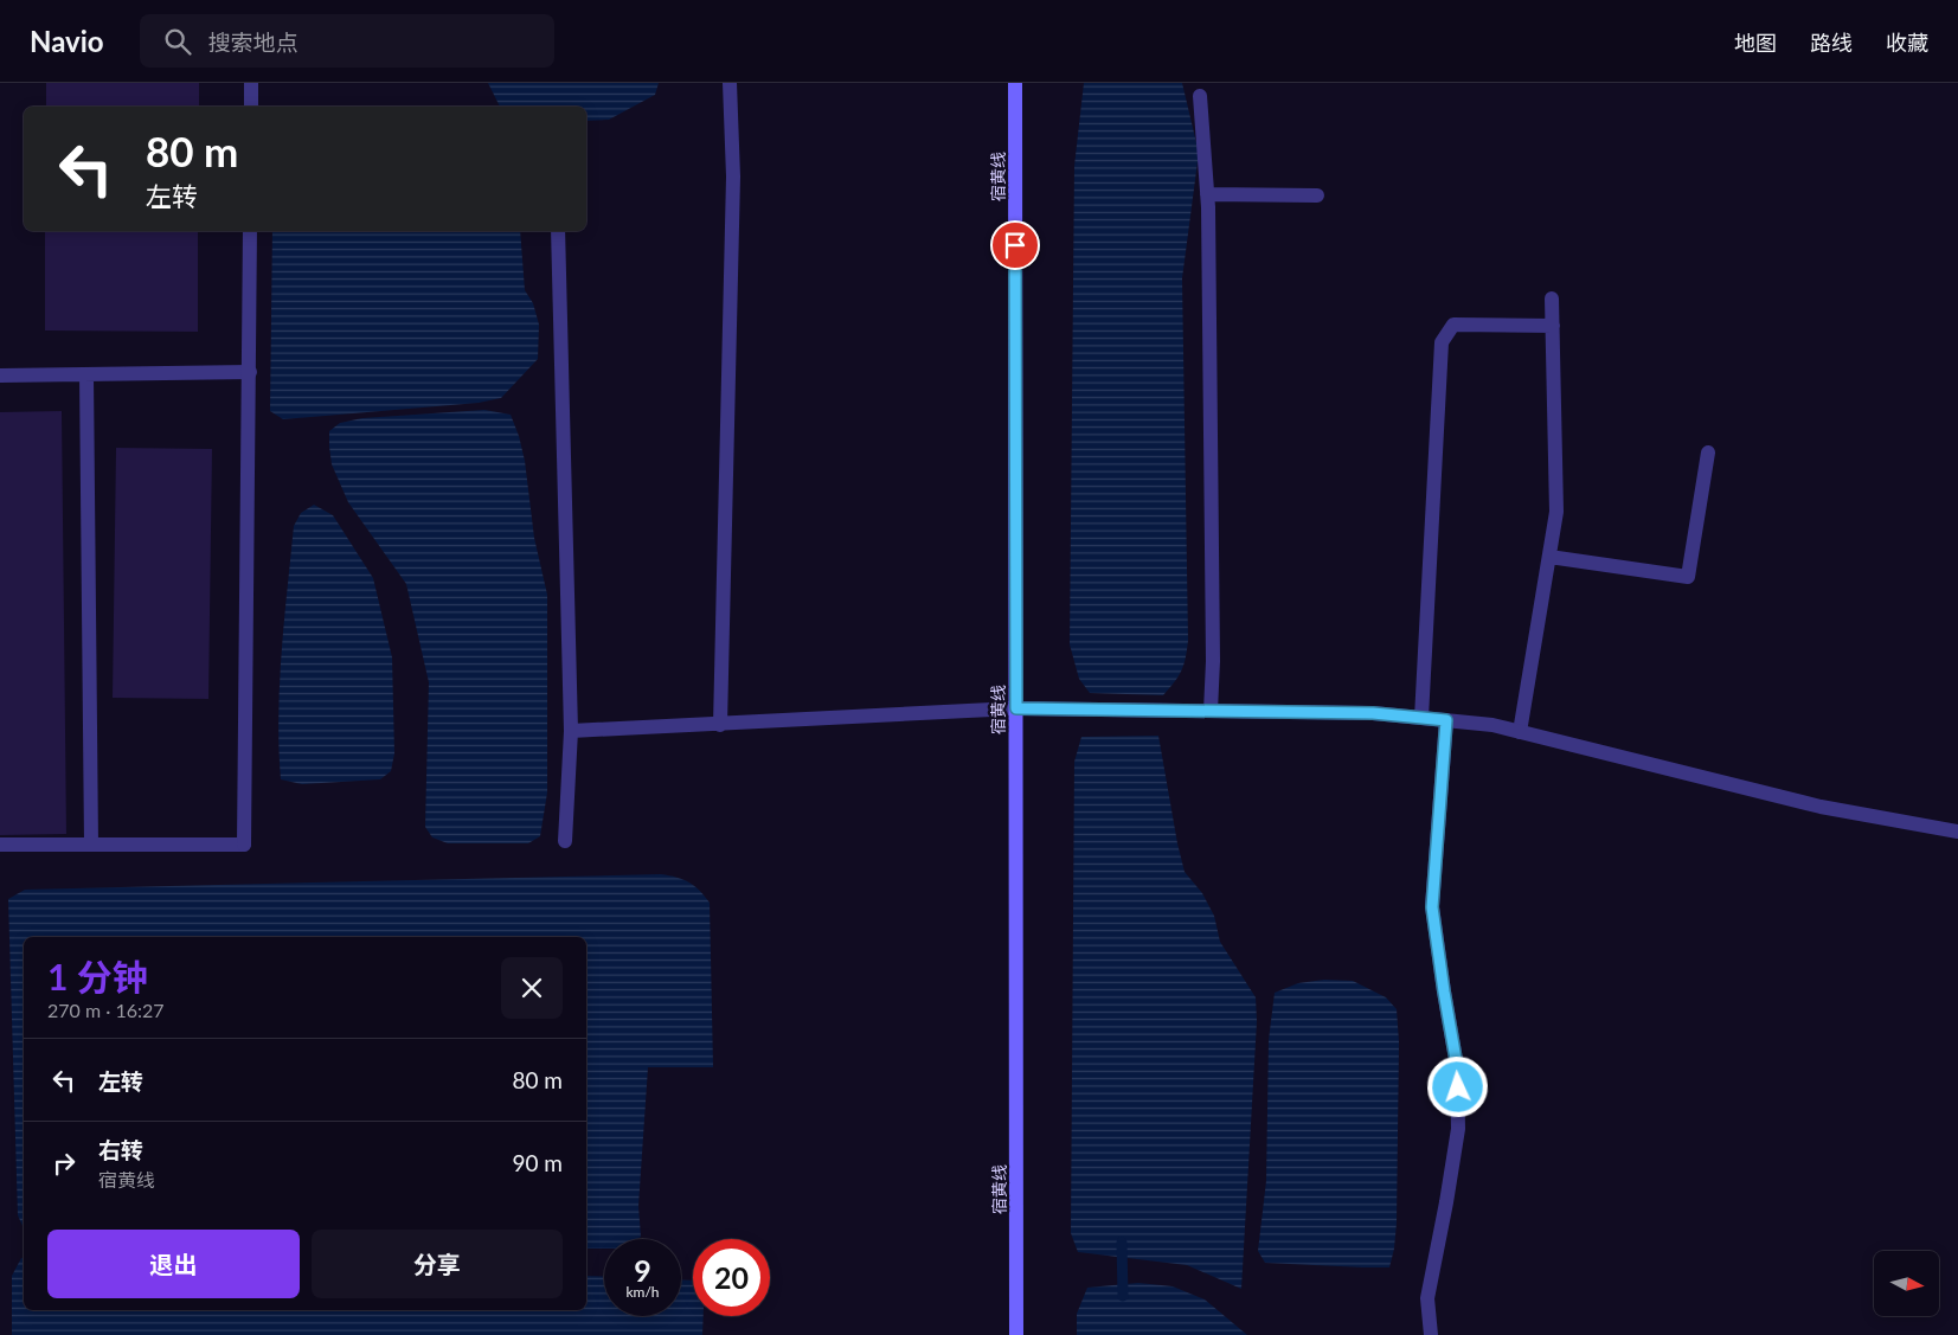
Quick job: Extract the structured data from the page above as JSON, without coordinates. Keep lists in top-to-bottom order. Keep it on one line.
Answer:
{"streets":{"main road":["宿黄线"]},"north":"right","page":{"header":"Navio","search":"搜索地点","nav":["地图","路线","收藏"],"turn":["80 m","左转"],"heading":["1 分钟","270 m · 16:27"],"list":[{"name":"左转","value":"80 m"},{"name":"右转","note":"宿黄线","value":"90 m"}],"buttons":["退出","分享"],"speed":"9 km/h","limit":"20"}}
